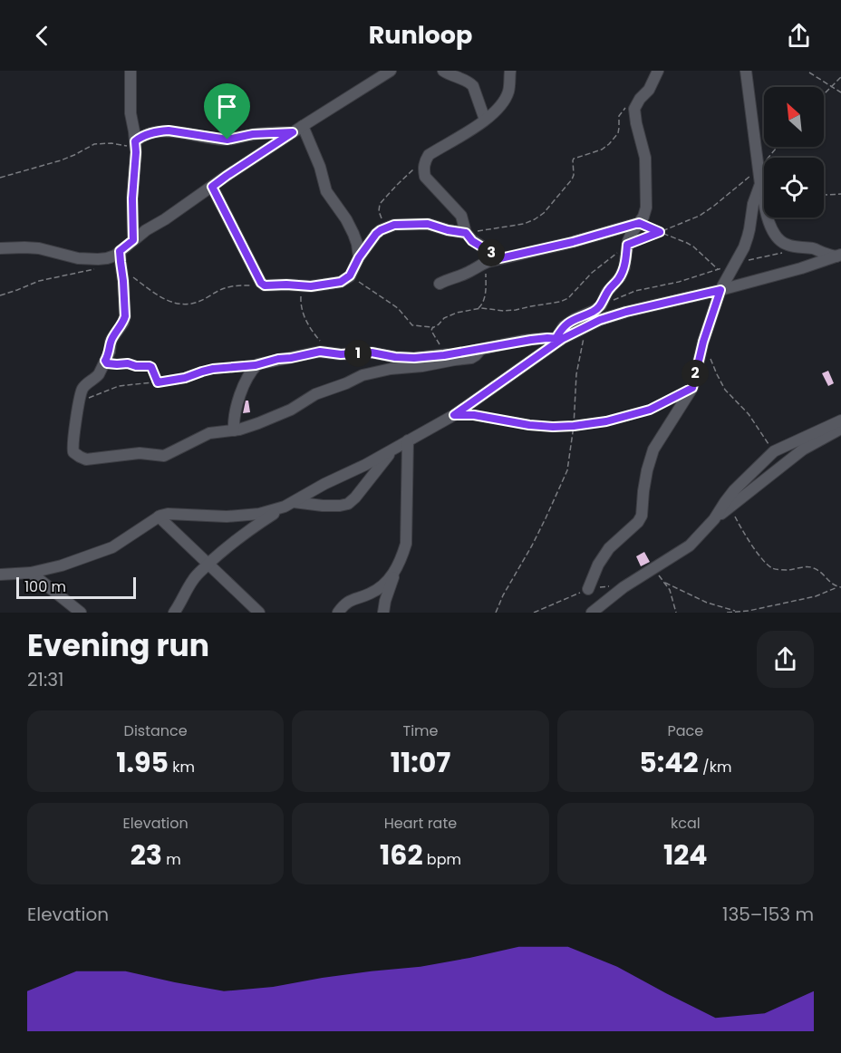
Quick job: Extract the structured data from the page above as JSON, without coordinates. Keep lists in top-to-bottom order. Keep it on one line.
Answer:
{"scale_bar":"100 m","north":"top left","page":{"header":"Runloop","pins":["3","1","2"],"scale":"100 m","heading":["Evening run","21:31"],"stats":[["Distance","1.95 km"],["Time","11:07"],["Pace","5:42 /km"],["Elevation","23 m"],["Heart rate","162 bpm"],["kcal","124"]],"chart":["Elevation","135–153 m"]}}
